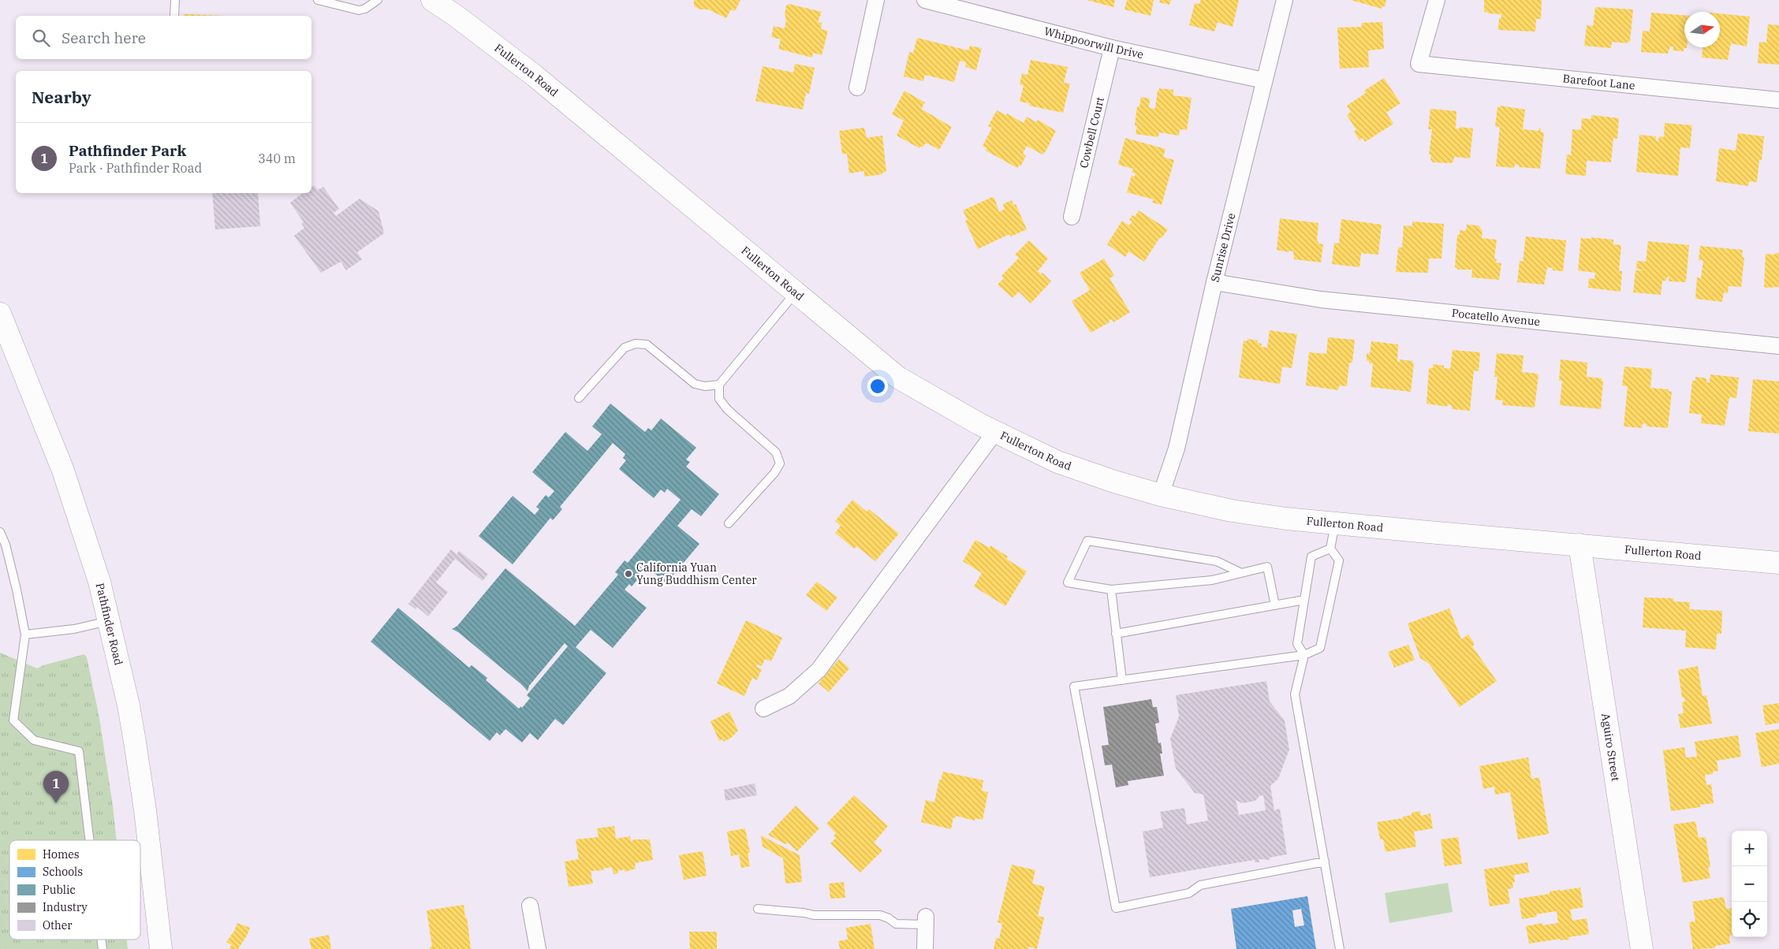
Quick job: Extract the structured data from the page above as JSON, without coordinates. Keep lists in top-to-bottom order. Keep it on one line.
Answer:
{"streets":{"main road":["Fullerton Road","Pathfinder Road","Aguiro Street"],"street":["Whippoorwill Drive","Barefoot Lane","Cowbell Court","Sunrise Drive","Pocatello Avenue"]},"crossings":[["Whippoorwill Drive","Cowbell Court"],["Whippoorwill Drive","Sunrise Drive"],["Fullerton Road","Sunrise Drive"],["Fullerton Road","Aguiro Street"],["Sunrise Drive","Pocatello Avenue"]],"places":["California Yuan Yung Buddhism Center"],"legend":["Homes","Schools","Public","Industry","Other"],"north":"right","page":{"search":"Search here","heading":"Nearby","list":[{"mark":"1","name":"Pathfinder Park","note":"Park · Pathfinder Road","value":"340 m"}],"pins":"1","map_buttons":["+","−"]}}
